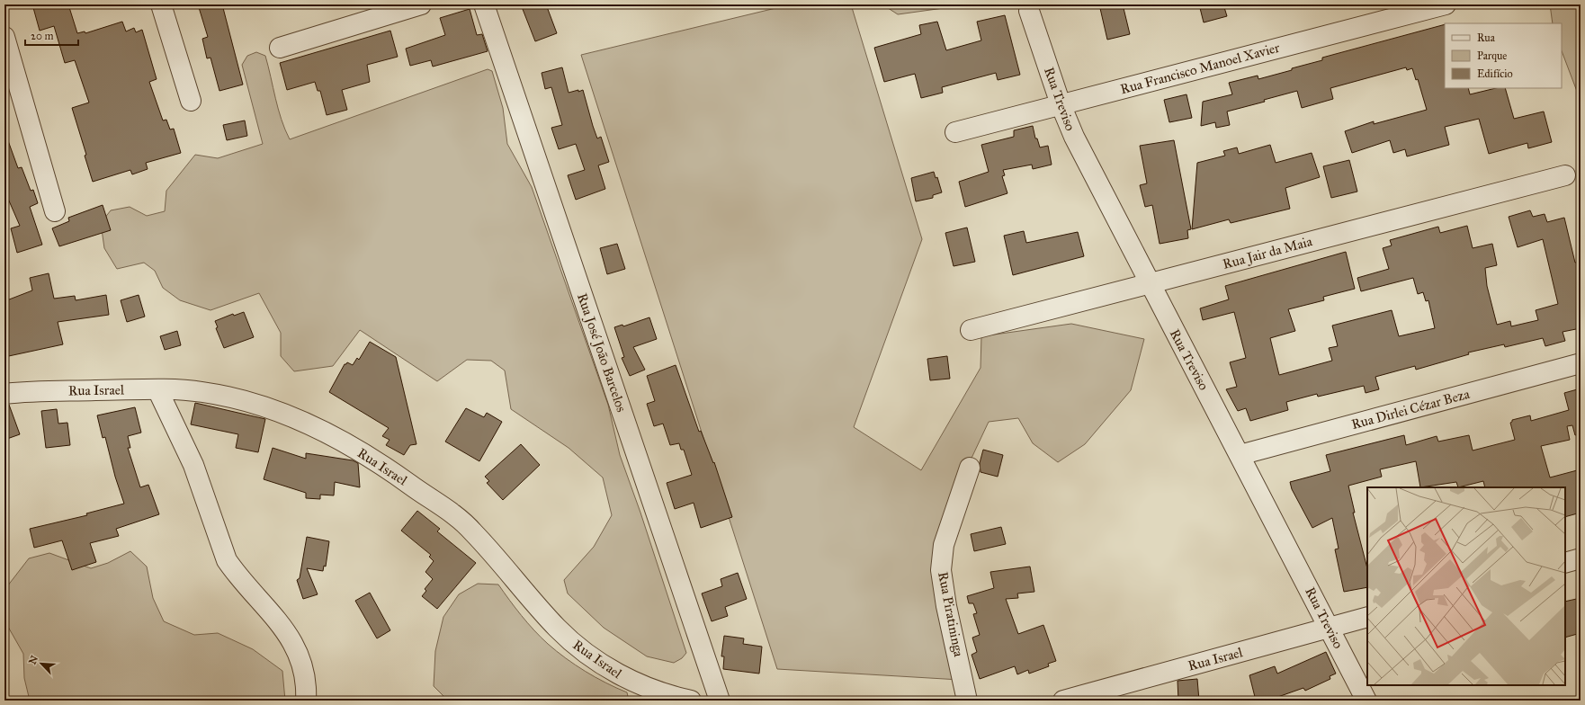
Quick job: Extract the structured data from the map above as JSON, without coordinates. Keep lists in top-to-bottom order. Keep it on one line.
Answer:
{"streets":{"street":["Rua Francisco Manoel Xavier","Rua Treviso","Rua Jair da Maia","Rua José João Barcelos","Rua Israel","Rua Dirlei Cézar Beza","Rua Piratininga"]},"crossings":[["Rua Francisco Manoel Xavier","Rua Treviso"],["Rua Treviso","Rua Jair da Maia"],["Rua Treviso","Rua Israel"],["Rua Treviso","Rua Dirlei Cézar Beza"]],"legend":["Rua","Parque","Edifício"],"scale_bar":"20 m","north":"top left"}
